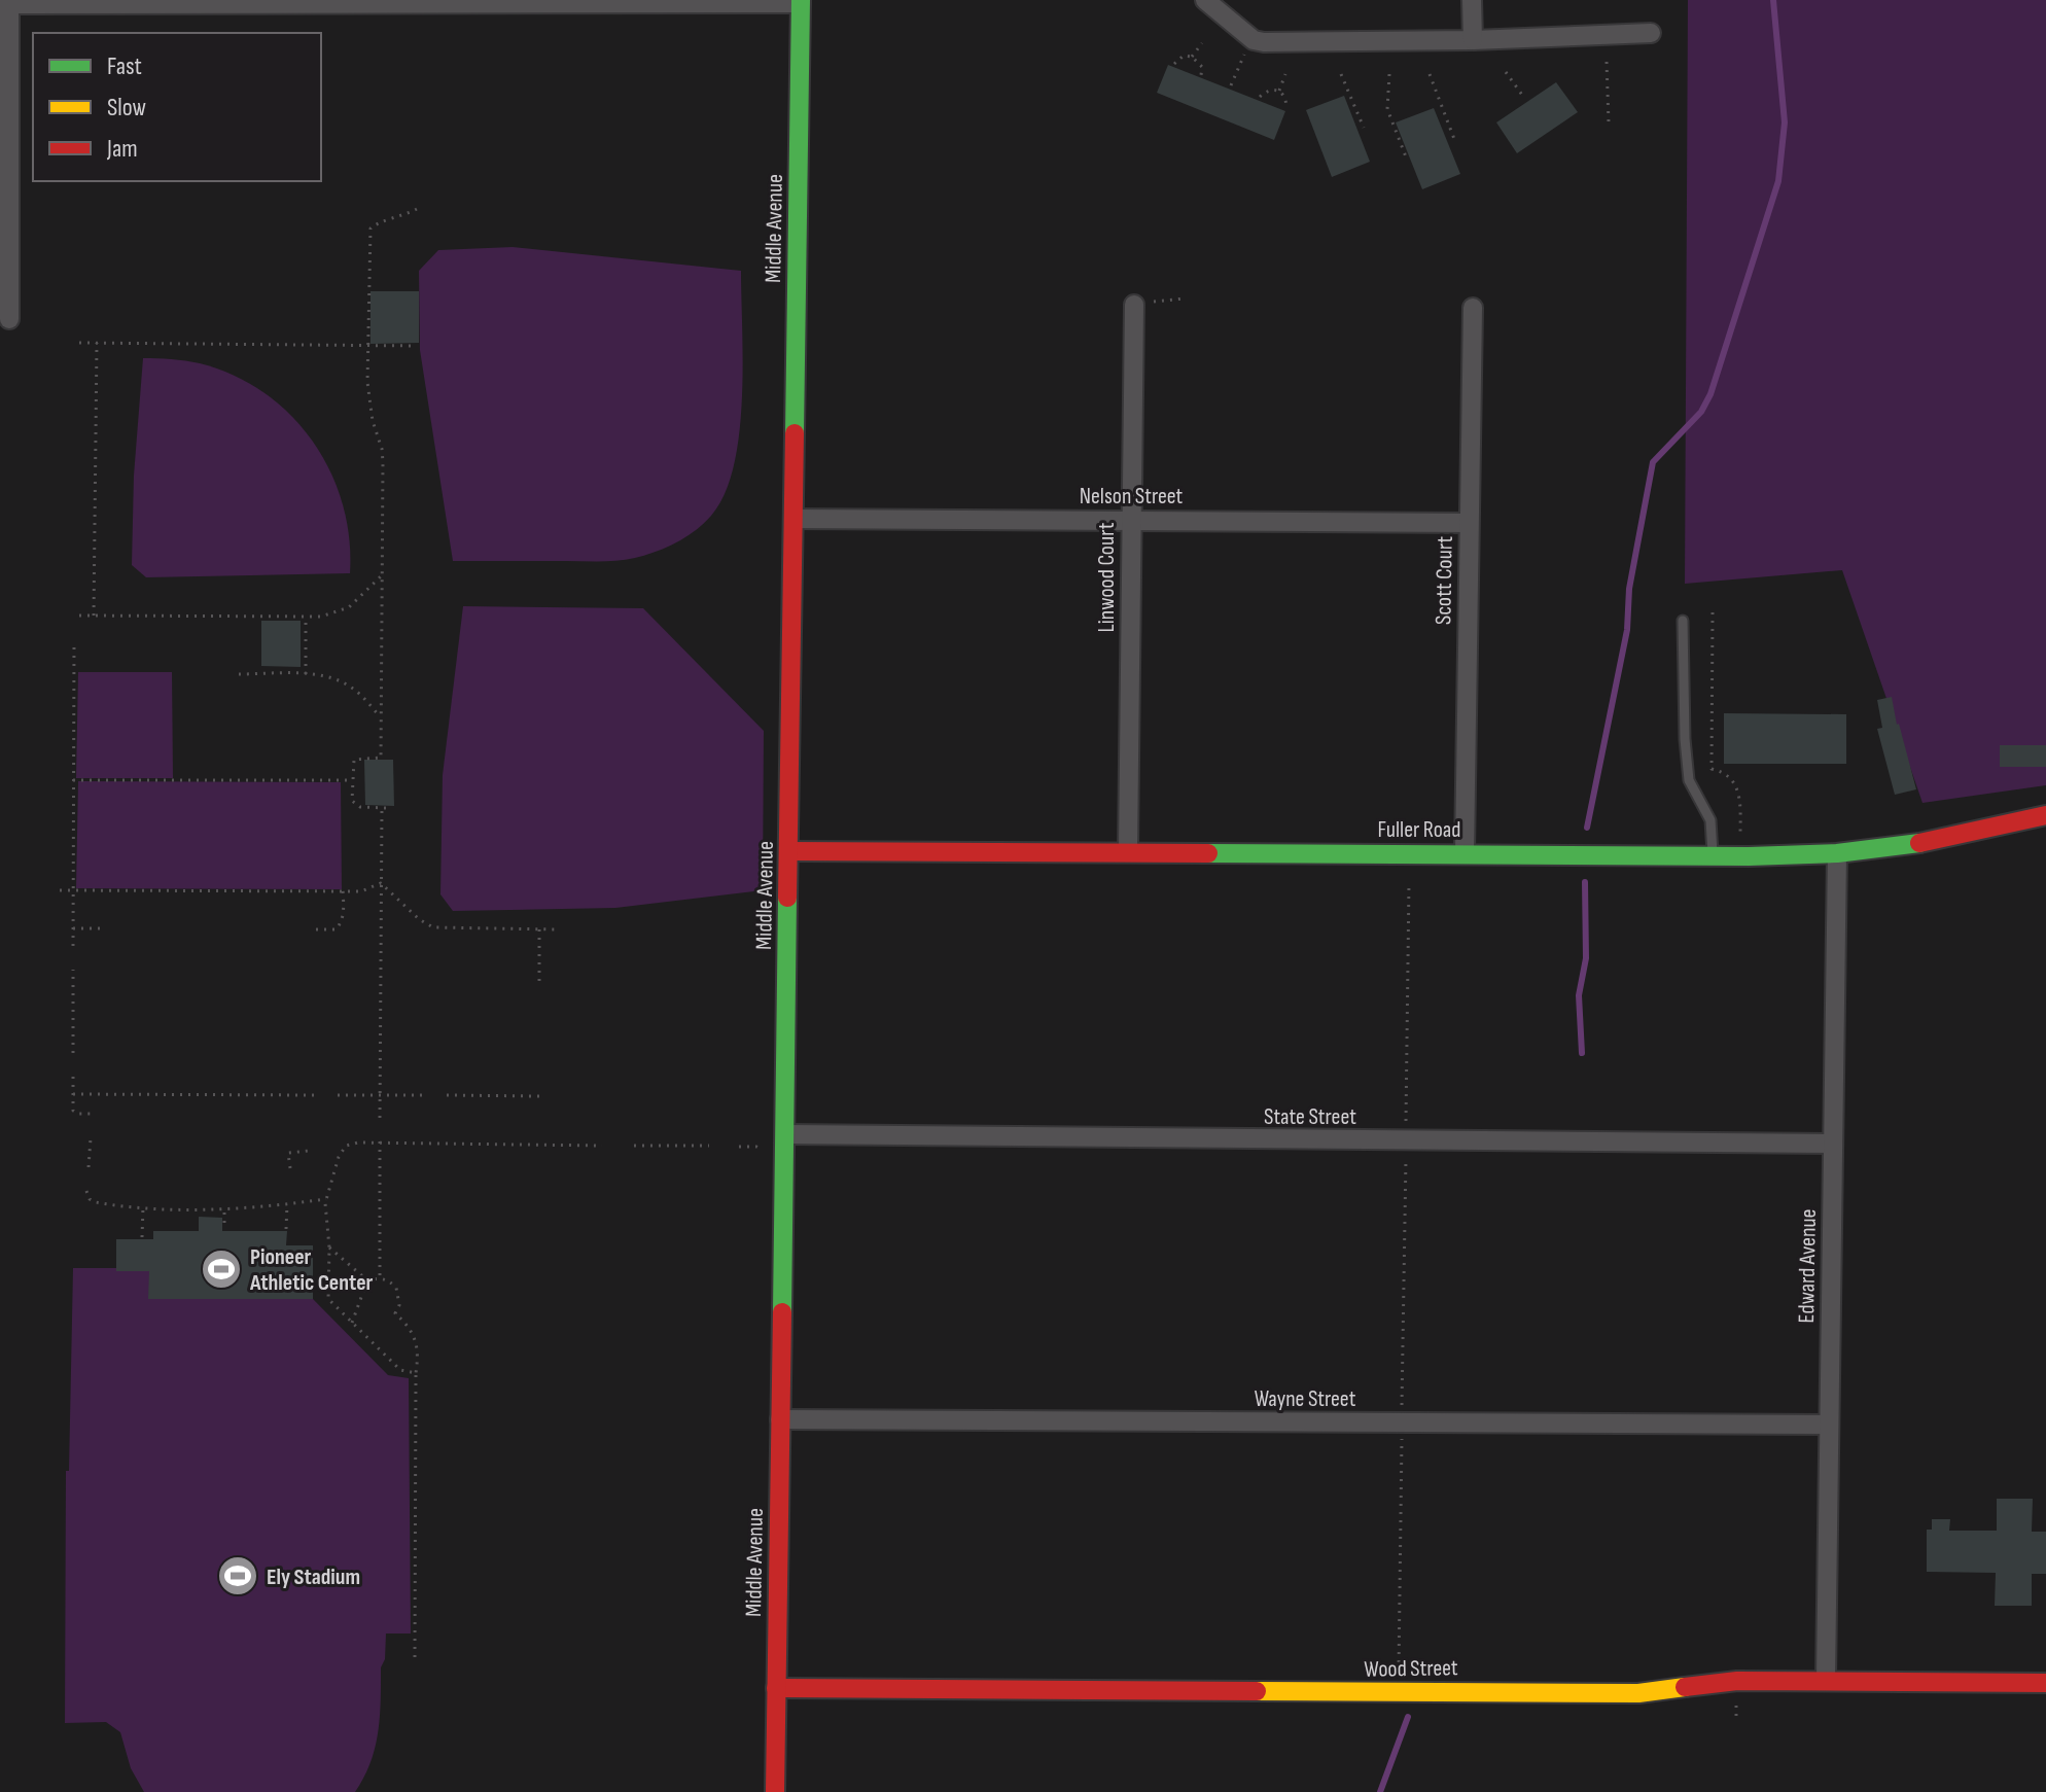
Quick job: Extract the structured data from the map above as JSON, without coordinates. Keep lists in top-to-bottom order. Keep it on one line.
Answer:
{"streets":{"street":["Middle Avenue","Nelson Street","Linwood Court","Scott Court","Fuller Road","State Street","Edward Avenue","Wayne Street","Wood Street"]},"crossings":[["Middle Avenue","Nelson Street"],["Middle Avenue","Fuller Road"],["Middle Avenue","State Street"],["Middle Avenue","Wayne Street"],["Middle Avenue","Wood Street"],["Nelson Street","Linwood Court"],["Nelson Street","Scott Court"],["Linwood Court","Fuller Road"],["Scott Court","Fuller Road"],["Fuller Road","Edward Avenue"],["State Street","Edward Avenue"],["Edward Avenue","Wayne Street"],["Edward Avenue","Wood Street"]],"places":{"sports":["Pioneer Athletic Center","Ely Stadium"]},"legend":["Fast","Slow","Jam"]}
